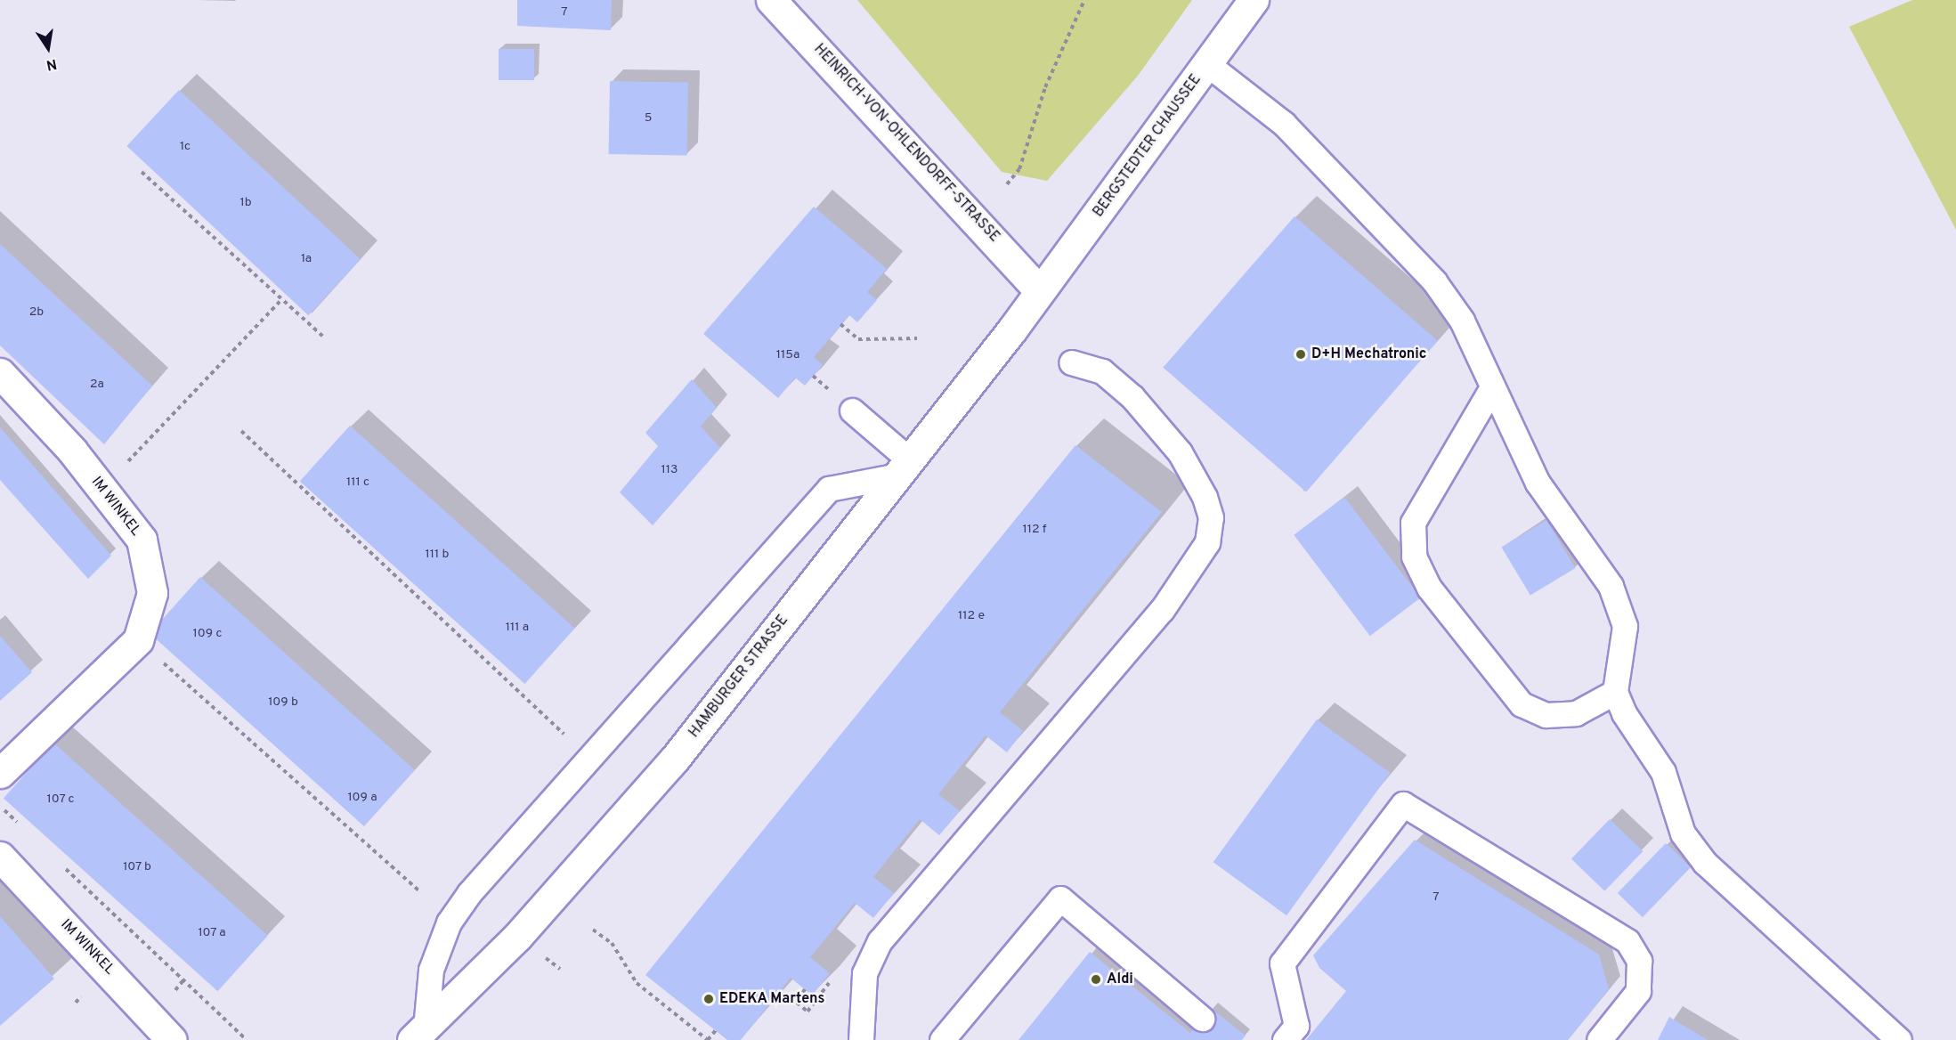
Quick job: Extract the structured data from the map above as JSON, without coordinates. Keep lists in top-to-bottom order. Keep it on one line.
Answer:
{"streets":{"main road":["HEINRICH-VON-OHLENDORFF-STRASSE","BERGSTEDTER CHAUSSEE","IM WINKEL","HAMBURGER STRASSE"]},"crossings":[["HEINRICH-VON-OHLENDORFF-STRASSE","BERGSTEDTER CHAUSSEE"],["HEINRICH-VON-OHLENDORFF-STRASSE","HAMBURGER STRASSE"],["BERGSTEDTER CHAUSSEE","HAMBURGER STRASSE"]],"places":["D+H Mechatronic","Aldi","EDEKA Martens"],"house_numbers":["7","5","1c","1b","1a","2b","115a","2a","113","111 c","112 f","111 b","112 e","111 a","109 c","109 b","109 a","107 c","107 b","7","107 a"],"north":"bottom"}
